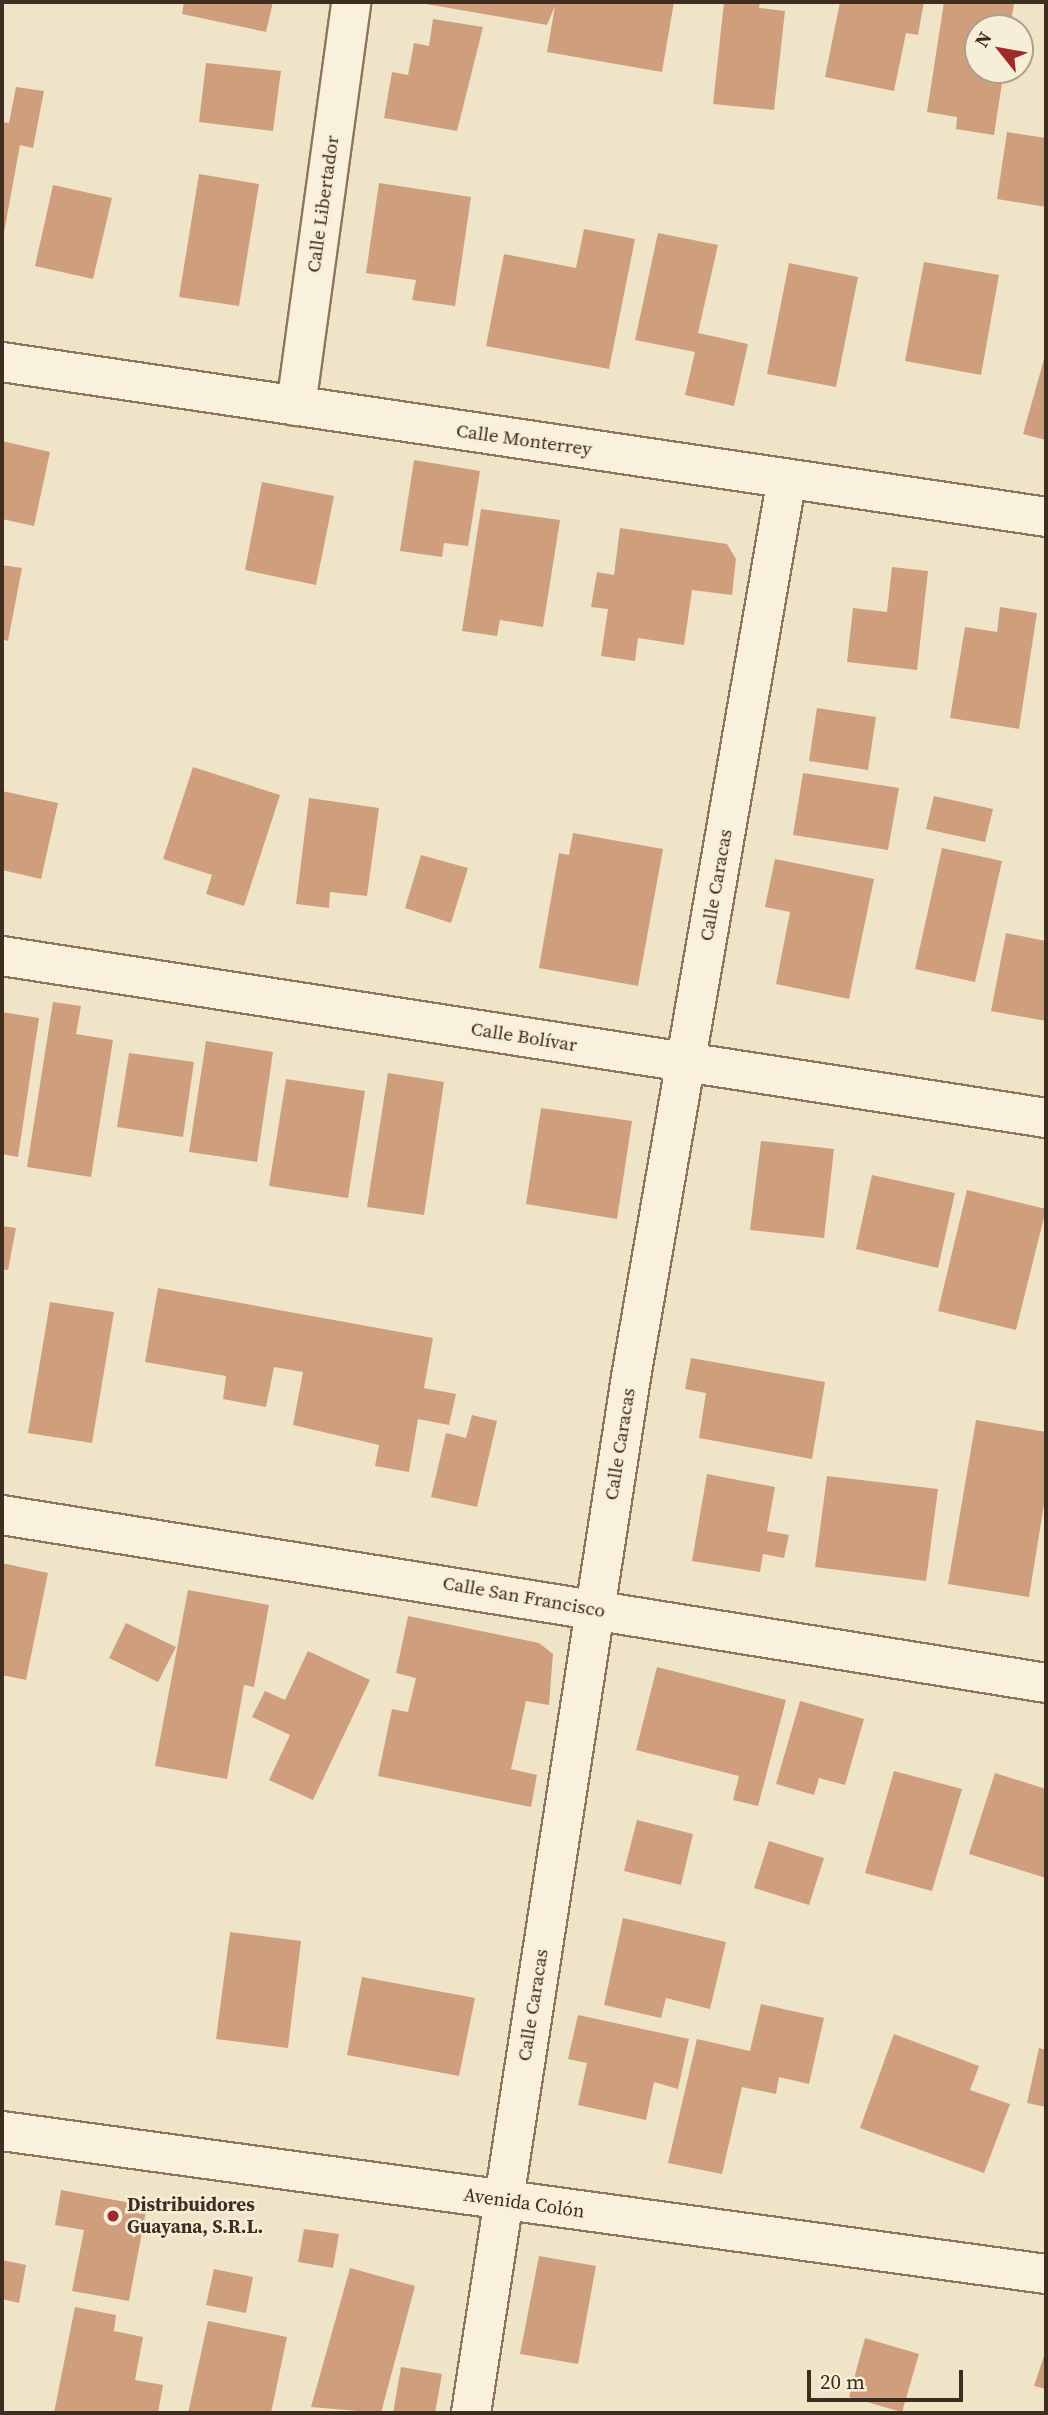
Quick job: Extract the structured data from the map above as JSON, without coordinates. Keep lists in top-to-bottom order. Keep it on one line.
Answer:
{"streets":{"street":["Calle Libertador","Calle Monterrey","Calle Caracas","Calle Bolívar","Calle San Francisco","Avenida Colón"]},"crossings":[["Calle Libertador","Calle Monterrey"],["Calle Monterrey","Calle Caracas"],["Calle Caracas","Calle Bolívar"],["Calle Caracas","Calle San Francisco"],["Calle Caracas","Avenida Colón"]],"places":["Distribuidores Guayana, S.R.L."],"scale_bar":"20 m","north":"top left"}
